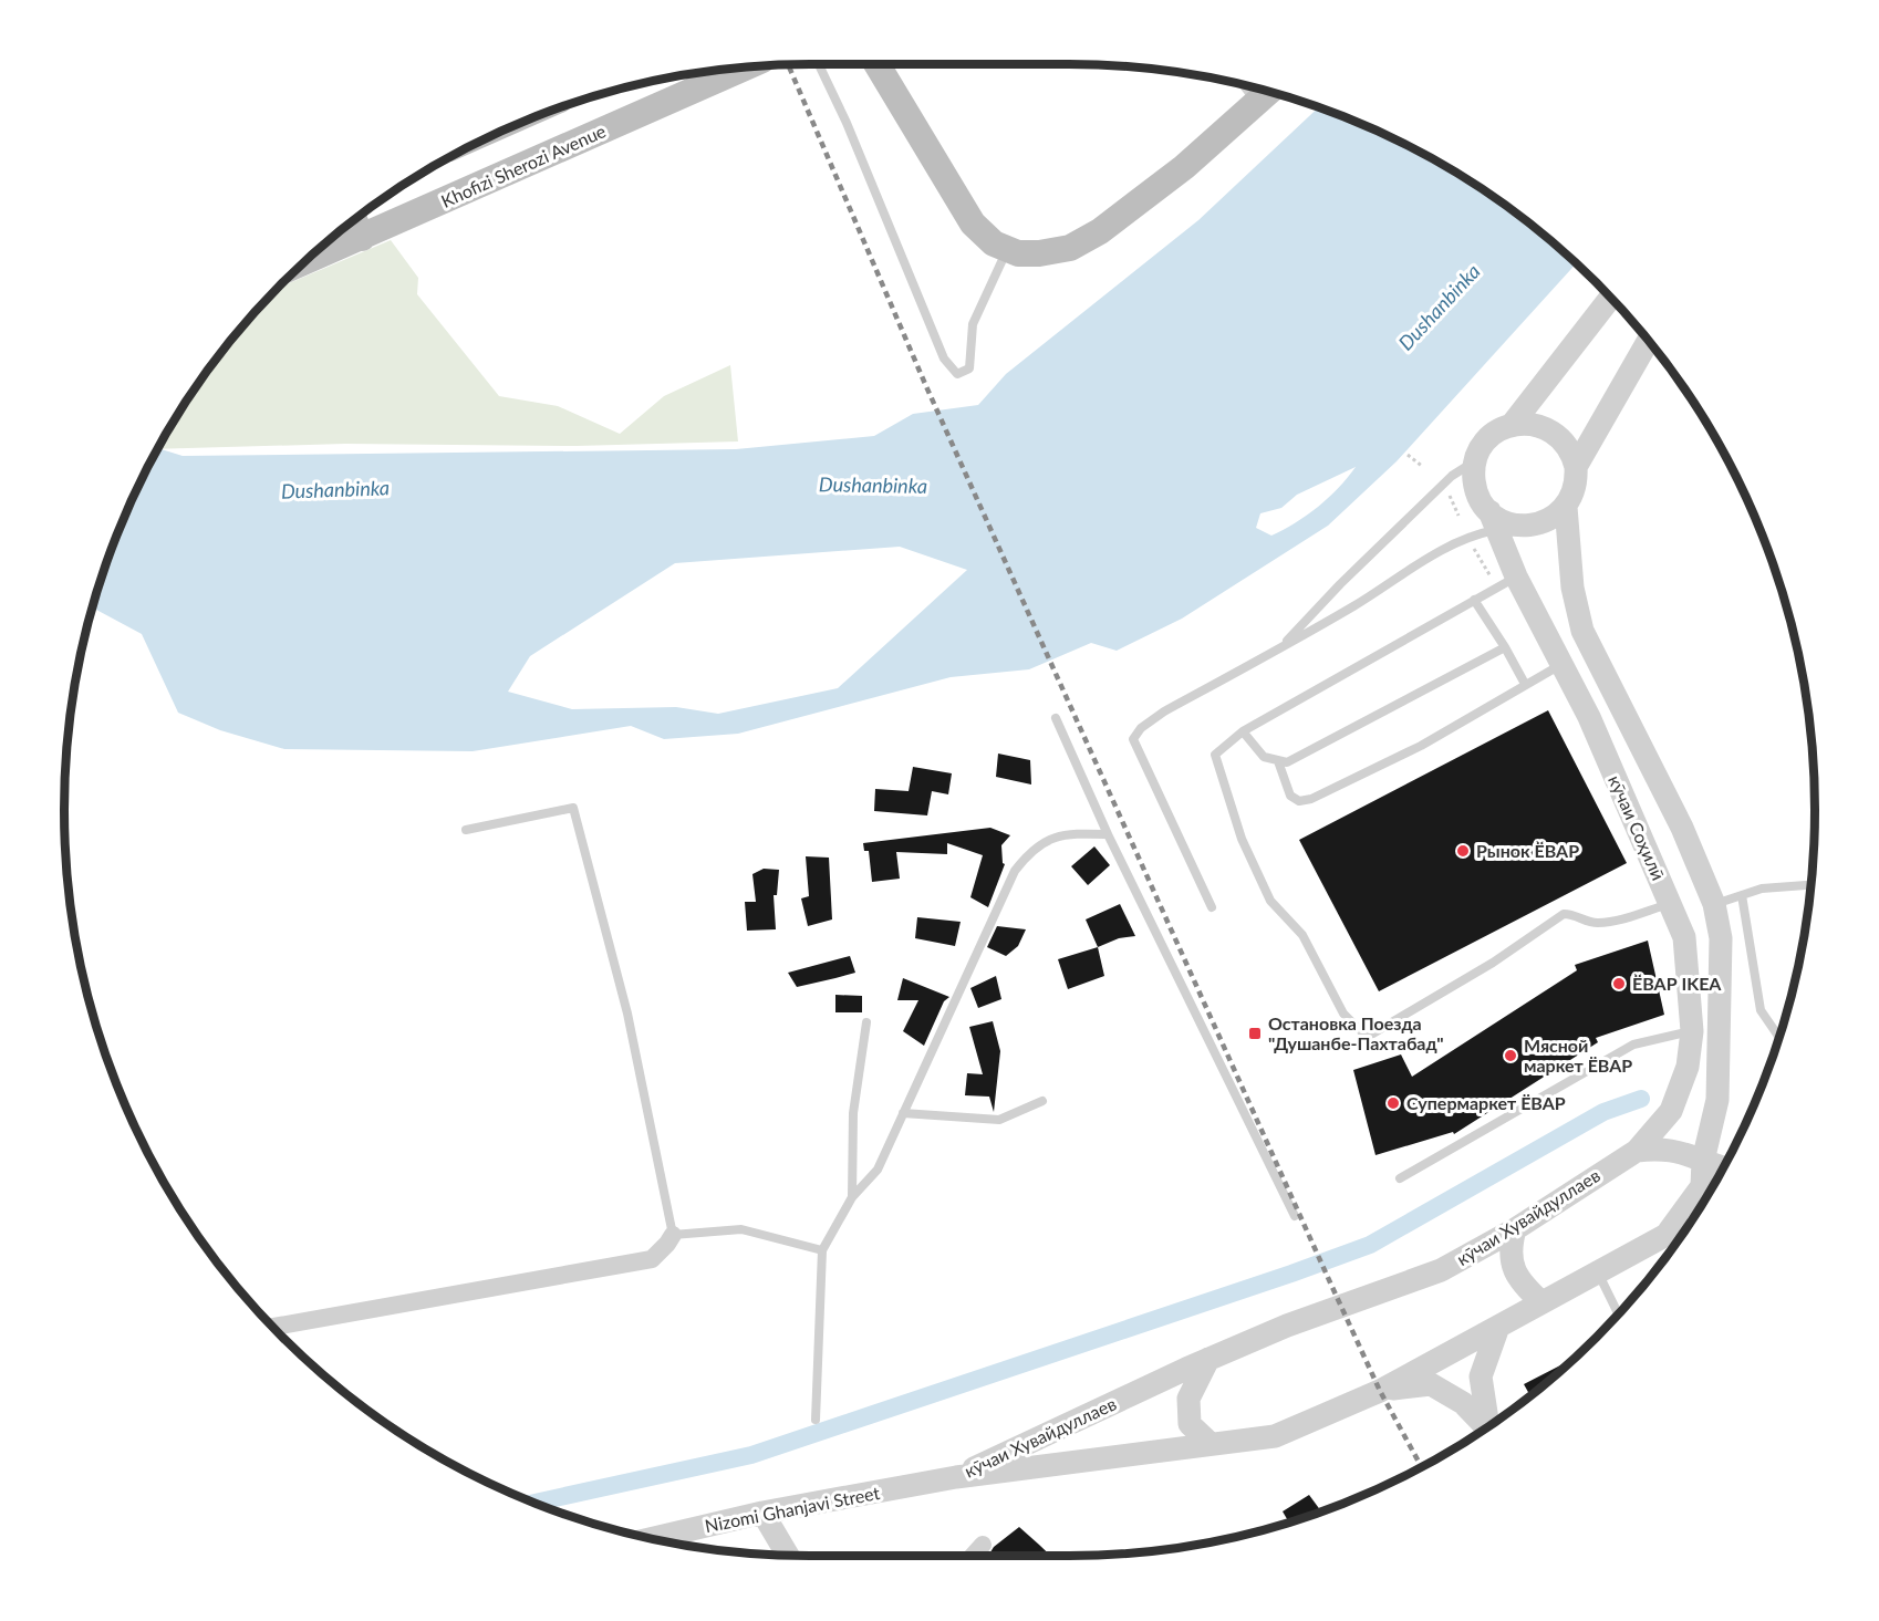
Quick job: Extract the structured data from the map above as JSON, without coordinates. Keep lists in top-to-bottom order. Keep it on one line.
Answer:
{"streets":{"main road":["Khofizi Sherozi Avenue"],"street":["кӯчаи Соҳилӣ","кӯчаи Хувайдуллаев","Nizomi Ghanjavi Street"]},"crossings":[["кӯчаи Соҳилӣ","кӯчаи Хувайдуллаев"],["кӯчаи Хувайдуллаев","Nizomi Ghanjavi Street"]],"water":["Dushanbinka"],"places":{"other":["Рынок ЁВАР","ЁВАР IKEA","Мясной маркет ЁВАР","Супермаркет ЁВАР"],"transit":["Остановка Поезда \"Душанбе-Пахтабад\""]}}
